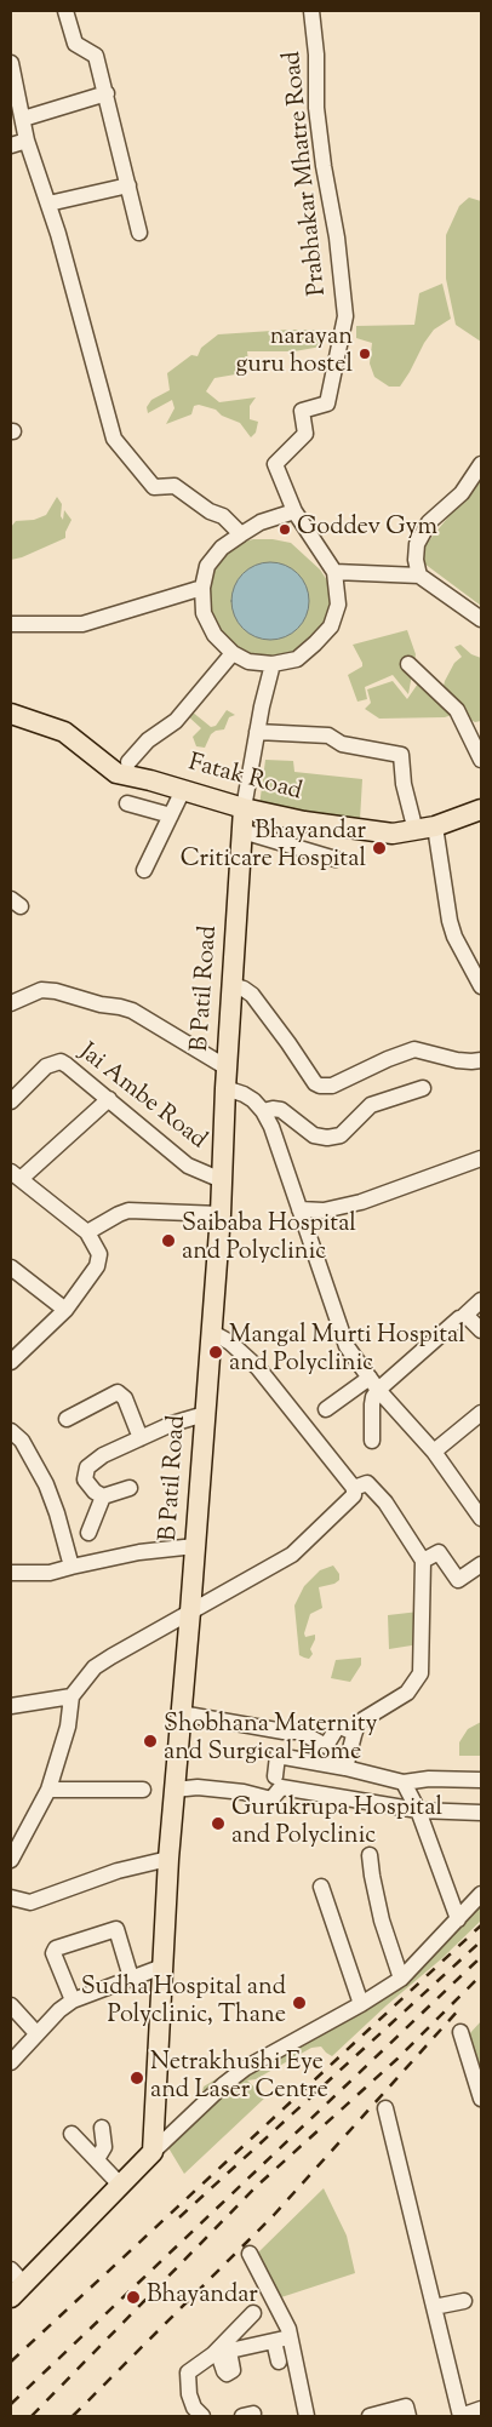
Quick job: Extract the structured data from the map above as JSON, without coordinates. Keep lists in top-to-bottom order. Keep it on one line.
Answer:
{"streets":{"main road":["Fatak Road","B Patil Road"],"street":["Prabhakar Mhatre Road","Jai Ambe Road"]},"crossings":[["Fatak Road","B Patil Road"],["B Patil Road","Jai Ambe Road"]],"places":["narayan guru hostel","Goddev Gym","Bhayandar Criticare Hospital","Saibaba Hospital and Polyclinic","Mangal Murti Hospital and Polyclinic","Shobhana Maternity and Surgical Home","Gurukrupa Hospital and Polyclinic","Sudha Hospital and Polyclinic, Thane","Netrakhushi Eye and Laser Centre","Bhayandar"]}
